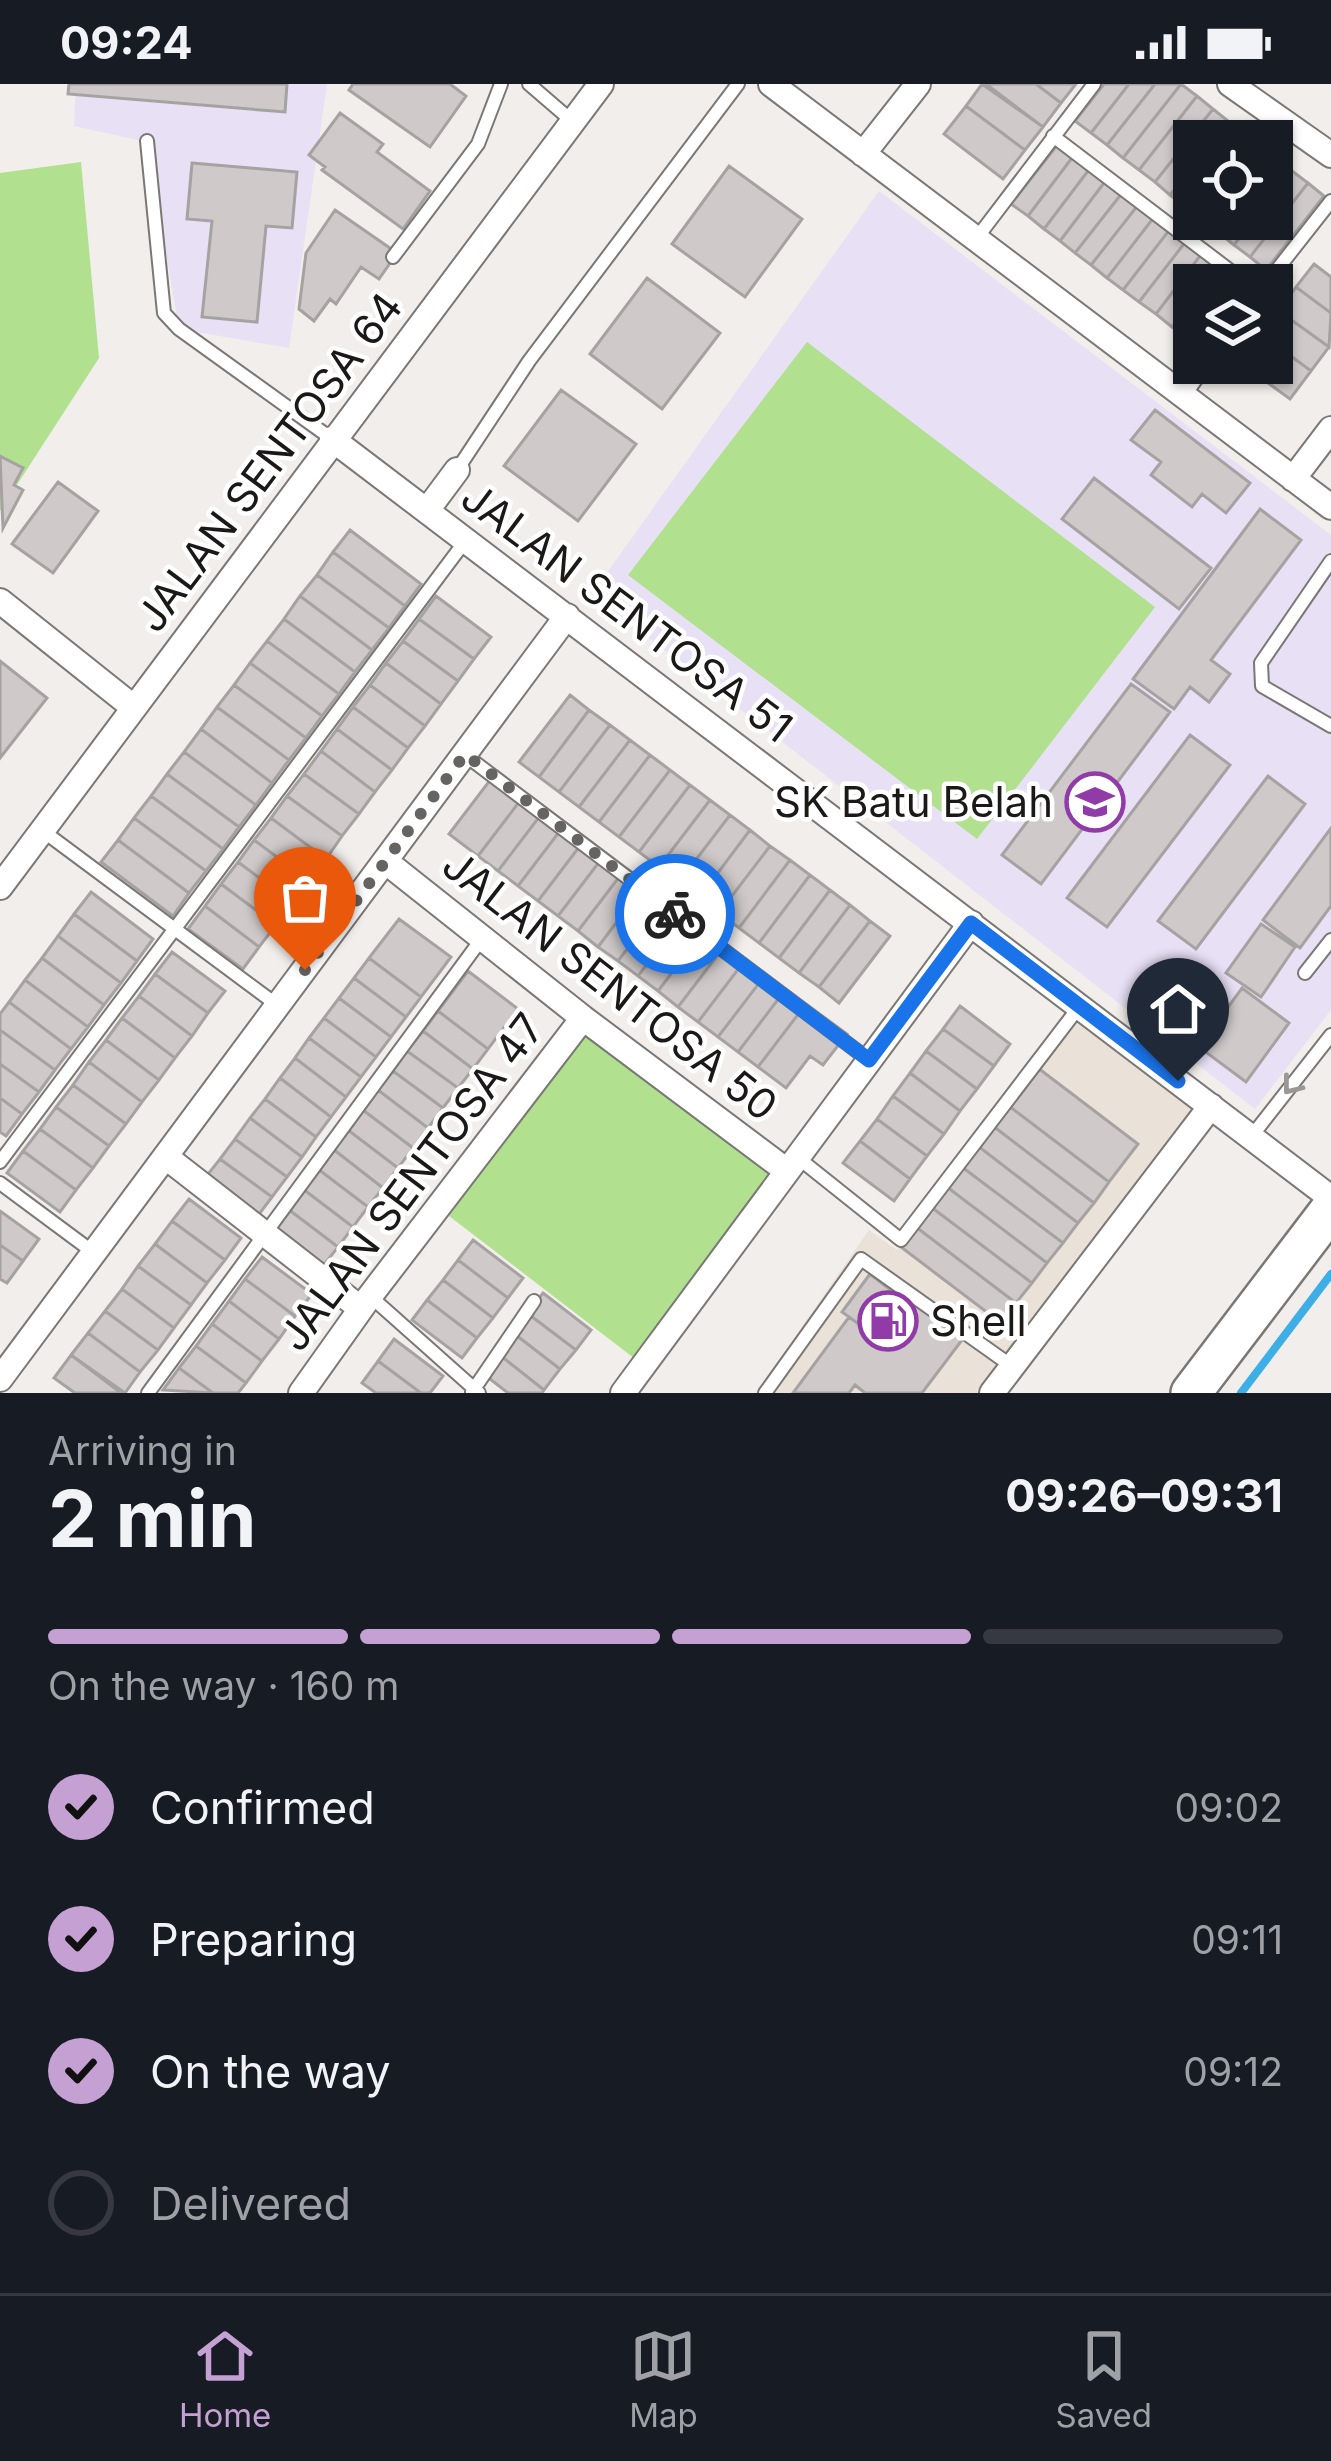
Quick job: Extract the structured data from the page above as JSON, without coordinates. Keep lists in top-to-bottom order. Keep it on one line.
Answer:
{"streets":{"street":["JALAN SENTOSA 64","JALAN SENTOSA 51","JALAN SENTOSA 50","JALAN SENTOSA 47"]},"crossings":[["JALAN SENTOSA 64","JALAN SENTOSA 51"],["JALAN SENTOSA 50","JALAN SENTOSA 47"]],"places":{"school or university":["SK Batu Belah"],"fuel station":["Shell"]},"page":{"status":"09:24","heading":["2 min","Arriving in","09:26–09:31"],"bar":"On the way · 160 m","list":[["Confirmed","09:02"],["Preparing","09:11"],["On the way","09:12"],"Delivered"],"tabs":["Home","Map","Saved"]}}
